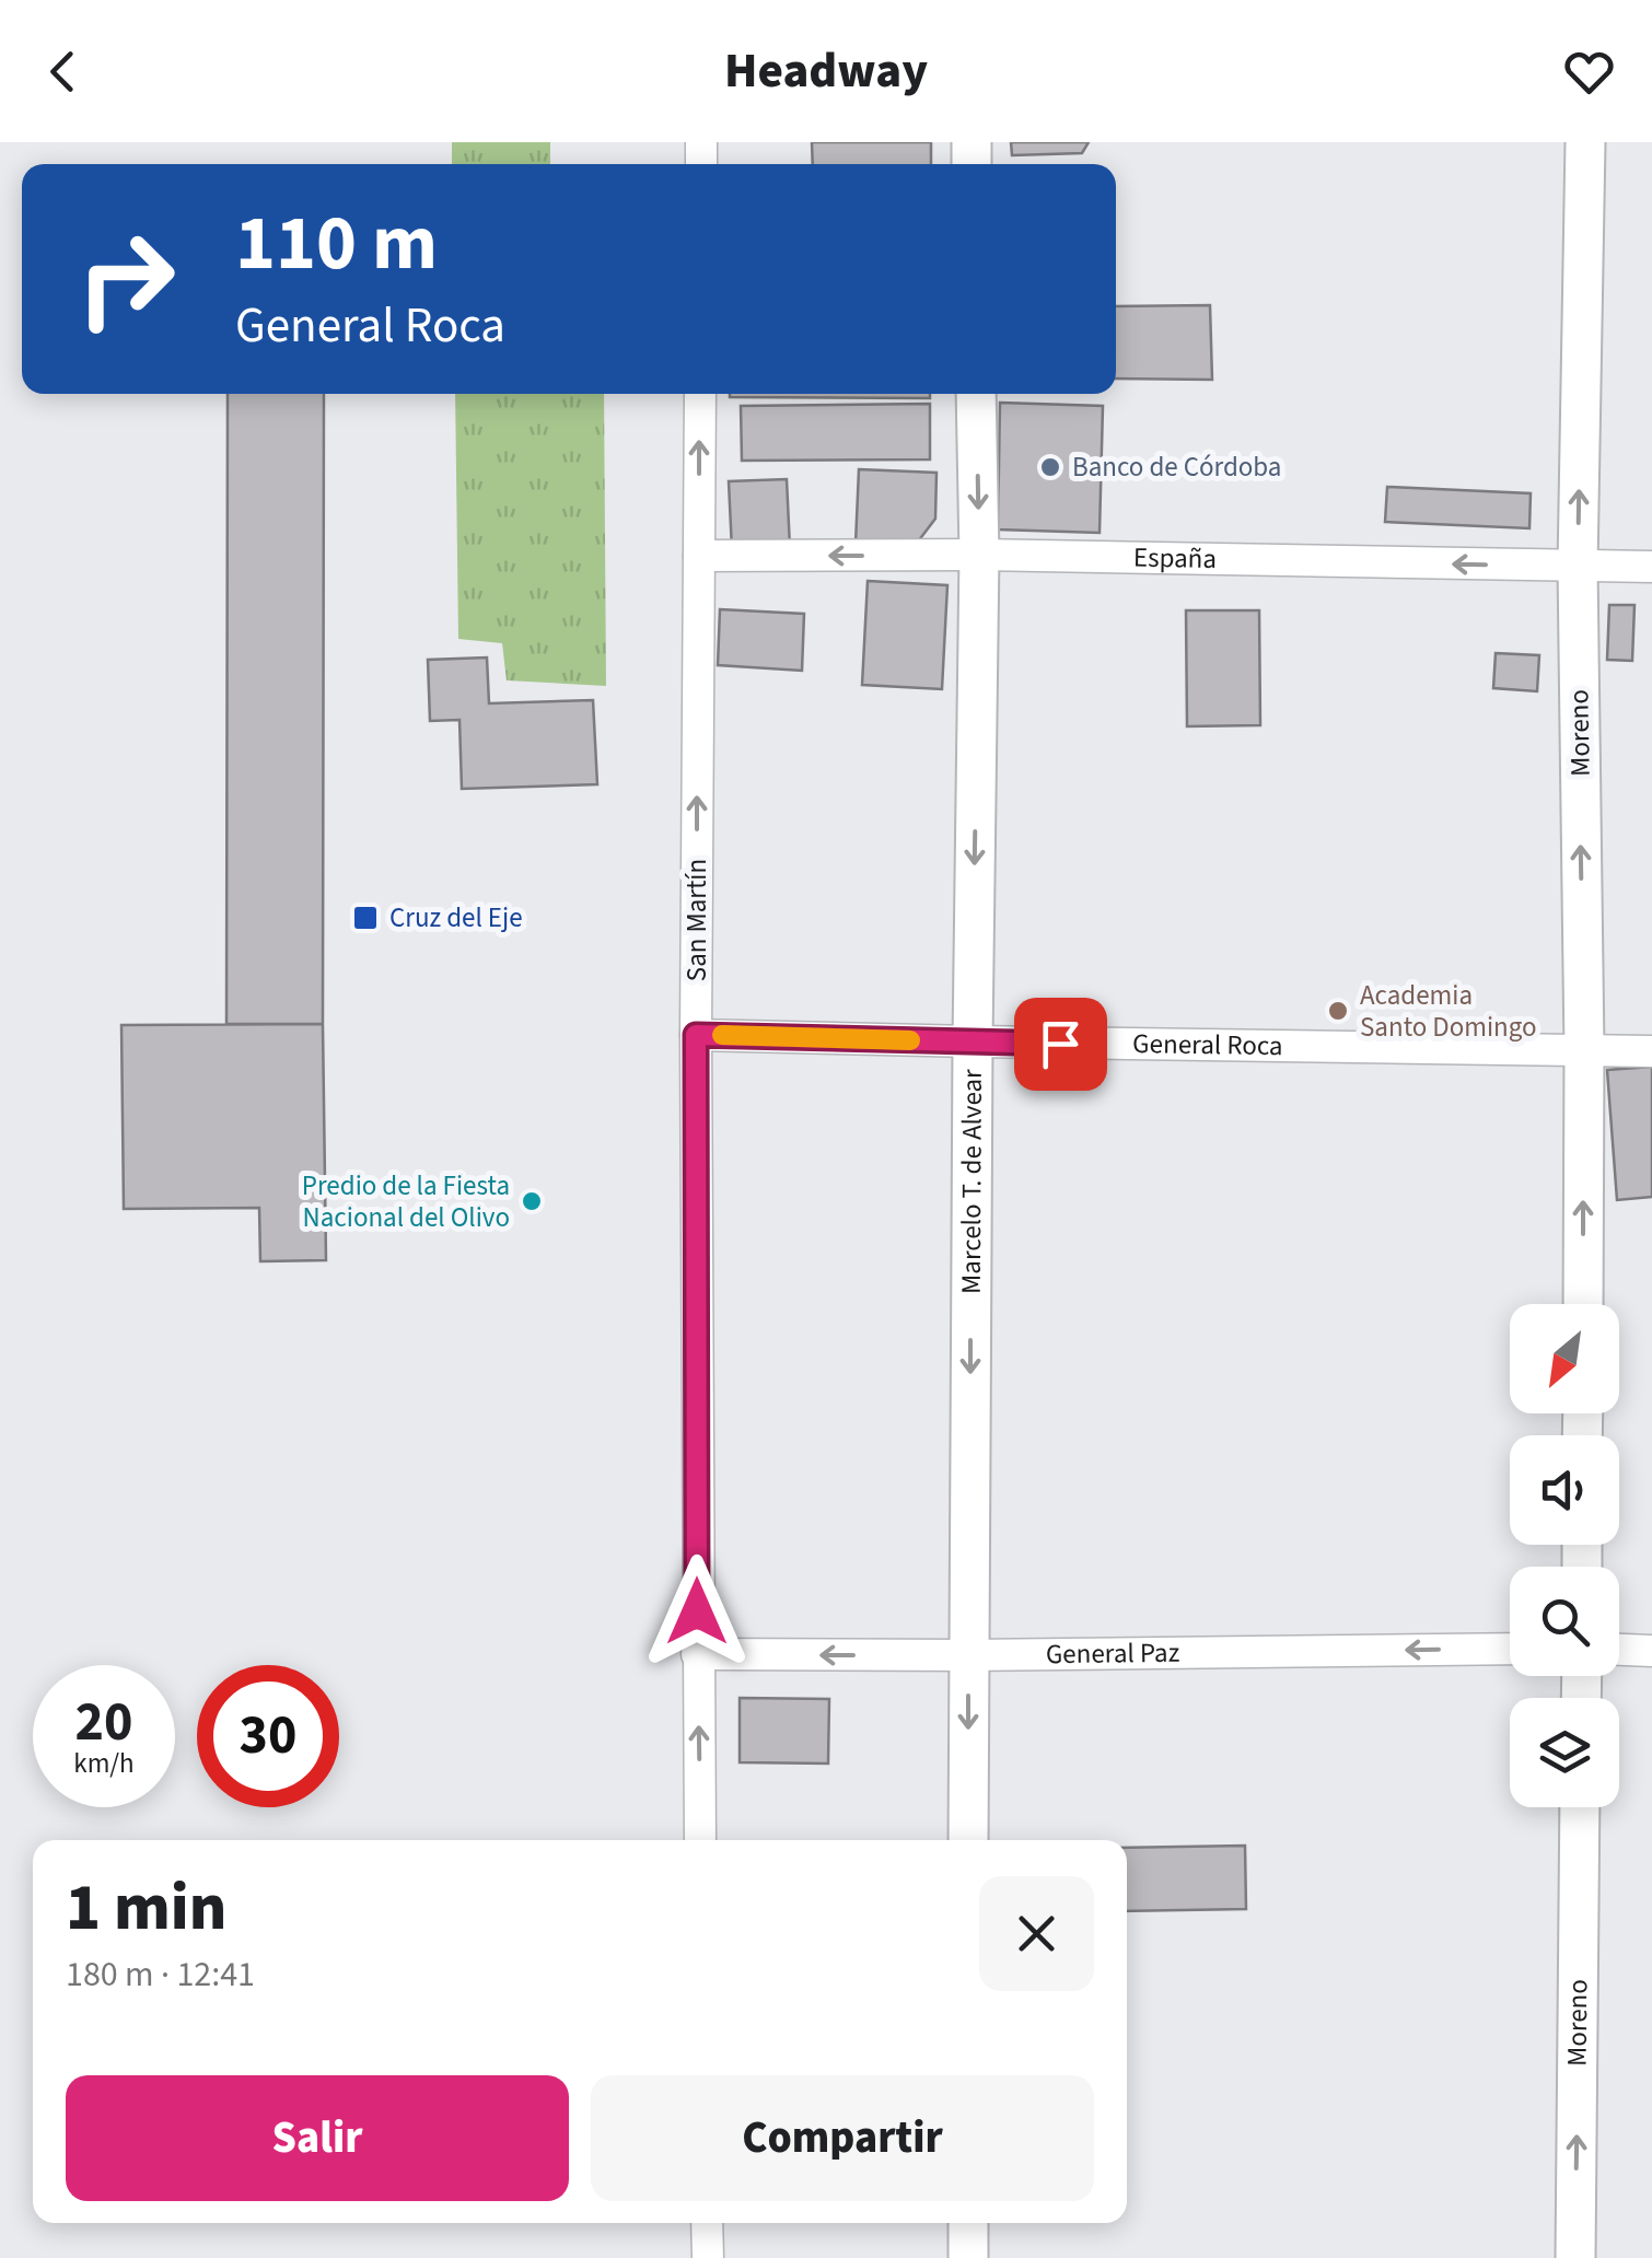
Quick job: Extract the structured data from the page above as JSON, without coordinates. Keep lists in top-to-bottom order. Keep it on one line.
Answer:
{"streets":{"street":["España","Moreno","San Martín","General Roca","Marcelo T. de Alvear","General Paz"]},"crossings":[["España","Moreno"],["España","San Martín"],["España","Marcelo T. de Alvear"],["Moreno","General Roca"],["San Martín","General Roca"],["San Martín","General Paz"],["General Roca","Marcelo T. de Alvear"],["Marcelo T. de Alvear","General Paz"]],"one_way":["España","Moreno","San Martín","Marcelo T. de Alvear","General Paz"],"places":{"other":["Banco de Córdoba","Academia Santo Domingo","Predio de la Fiesta Nacional del Olivo"],"transit":["Cruz del Eje"]},"north":"bottom left","page":{"header":"Headway","turn":["110 m","General Roca"],"speed":"20 km/h","limit":"30","heading":["1 min","180 m · 12:41"],"buttons":["Salir","Compartir"]}}
